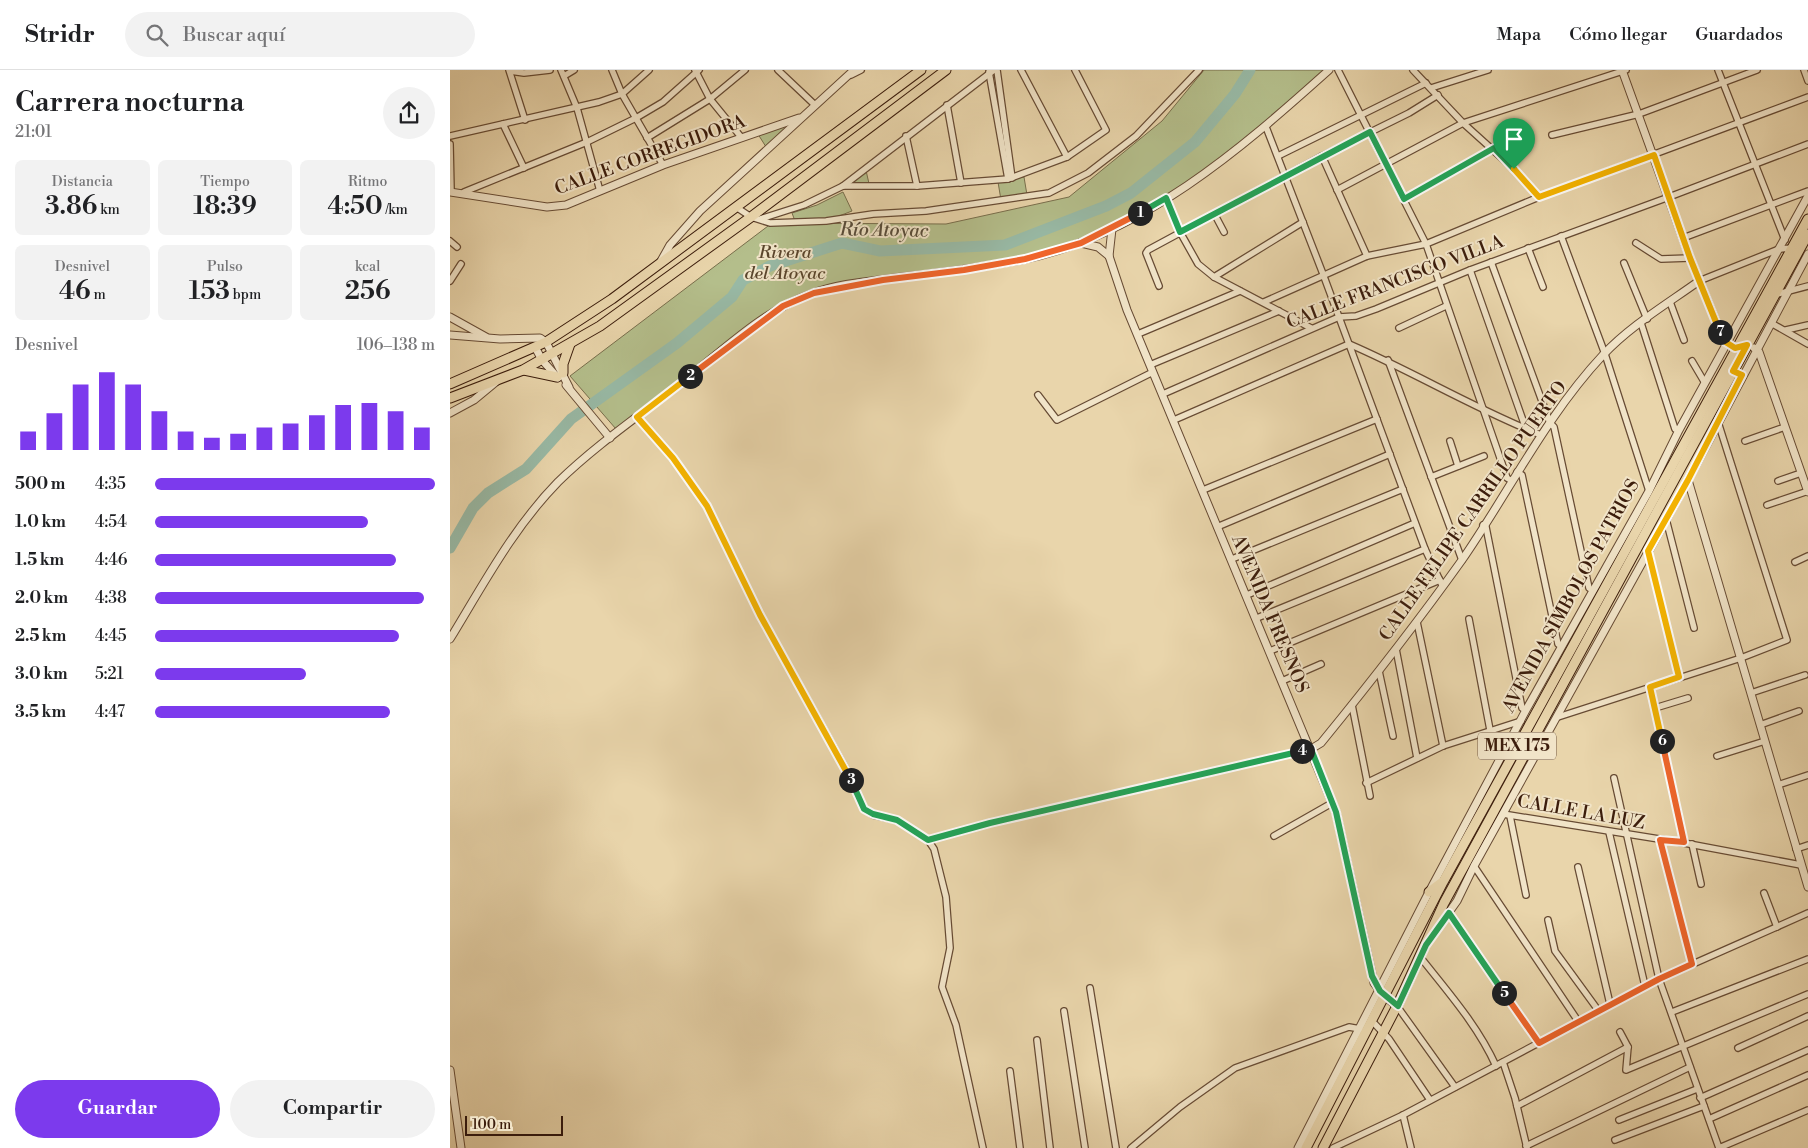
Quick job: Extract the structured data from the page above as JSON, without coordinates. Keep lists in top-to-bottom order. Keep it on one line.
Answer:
{"streets":{"main road":["AVENIDA SÍMBOLOS PATRIOS","MEX 175"],"street":["CALLE CORREGIDORA","CALLE FRANCISCO VILLA","CALLE FELIPE CARRILLO PUERTO","AVENIDA FRESNOS","CALLE LA LUZ"]},"crossings":[["CALLE FRANCISCO VILLA","AVENIDA FRESNOS"],["CALLE FELIPE CARRILLO PUERTO","AVENIDA FRESNOS"],["AVENIDA SÍMBOLOS PATRIOS","AVENIDA FRESNOS"],["AVENIDA SÍMBOLOS PATRIOS","CALLE LA LUZ"]],"water":["Río Atoyac"],"parks":["Rivera del Atoyac"],"scale_bar":"100 m","page":{"header":"Stridr","search":"Buscar aquí","nav":["Mapa","Cómo llegar","Guardados"],"heading":["Carrera nocturna","21:01"],"stats":[["Distancia","3.86 km"],["Tiempo","18:39"],["Ritmo","4:50 /km"],["Desnivel","46 m"],["Pulso","153 bpm"],["kcal","256"]],"pins":["1","7","2","6","4","3","5"],"chart":["Desnivel","106–138 m"],"list":[{"name":"500 m","note":"4:35"},{"name":"1.0 km","note":"4:54"},{"name":"1.5 km","note":"4:46"},{"name":"2.0 km","note":"4:38"},{"name":"2.5 km","note":"4:45"},{"name":"3.0 km","note":"5:21"},{"name":"3.5 km","note":"4:47"}],"buttons":["Guardar","Compartir"],"scale":"100 m"}}
